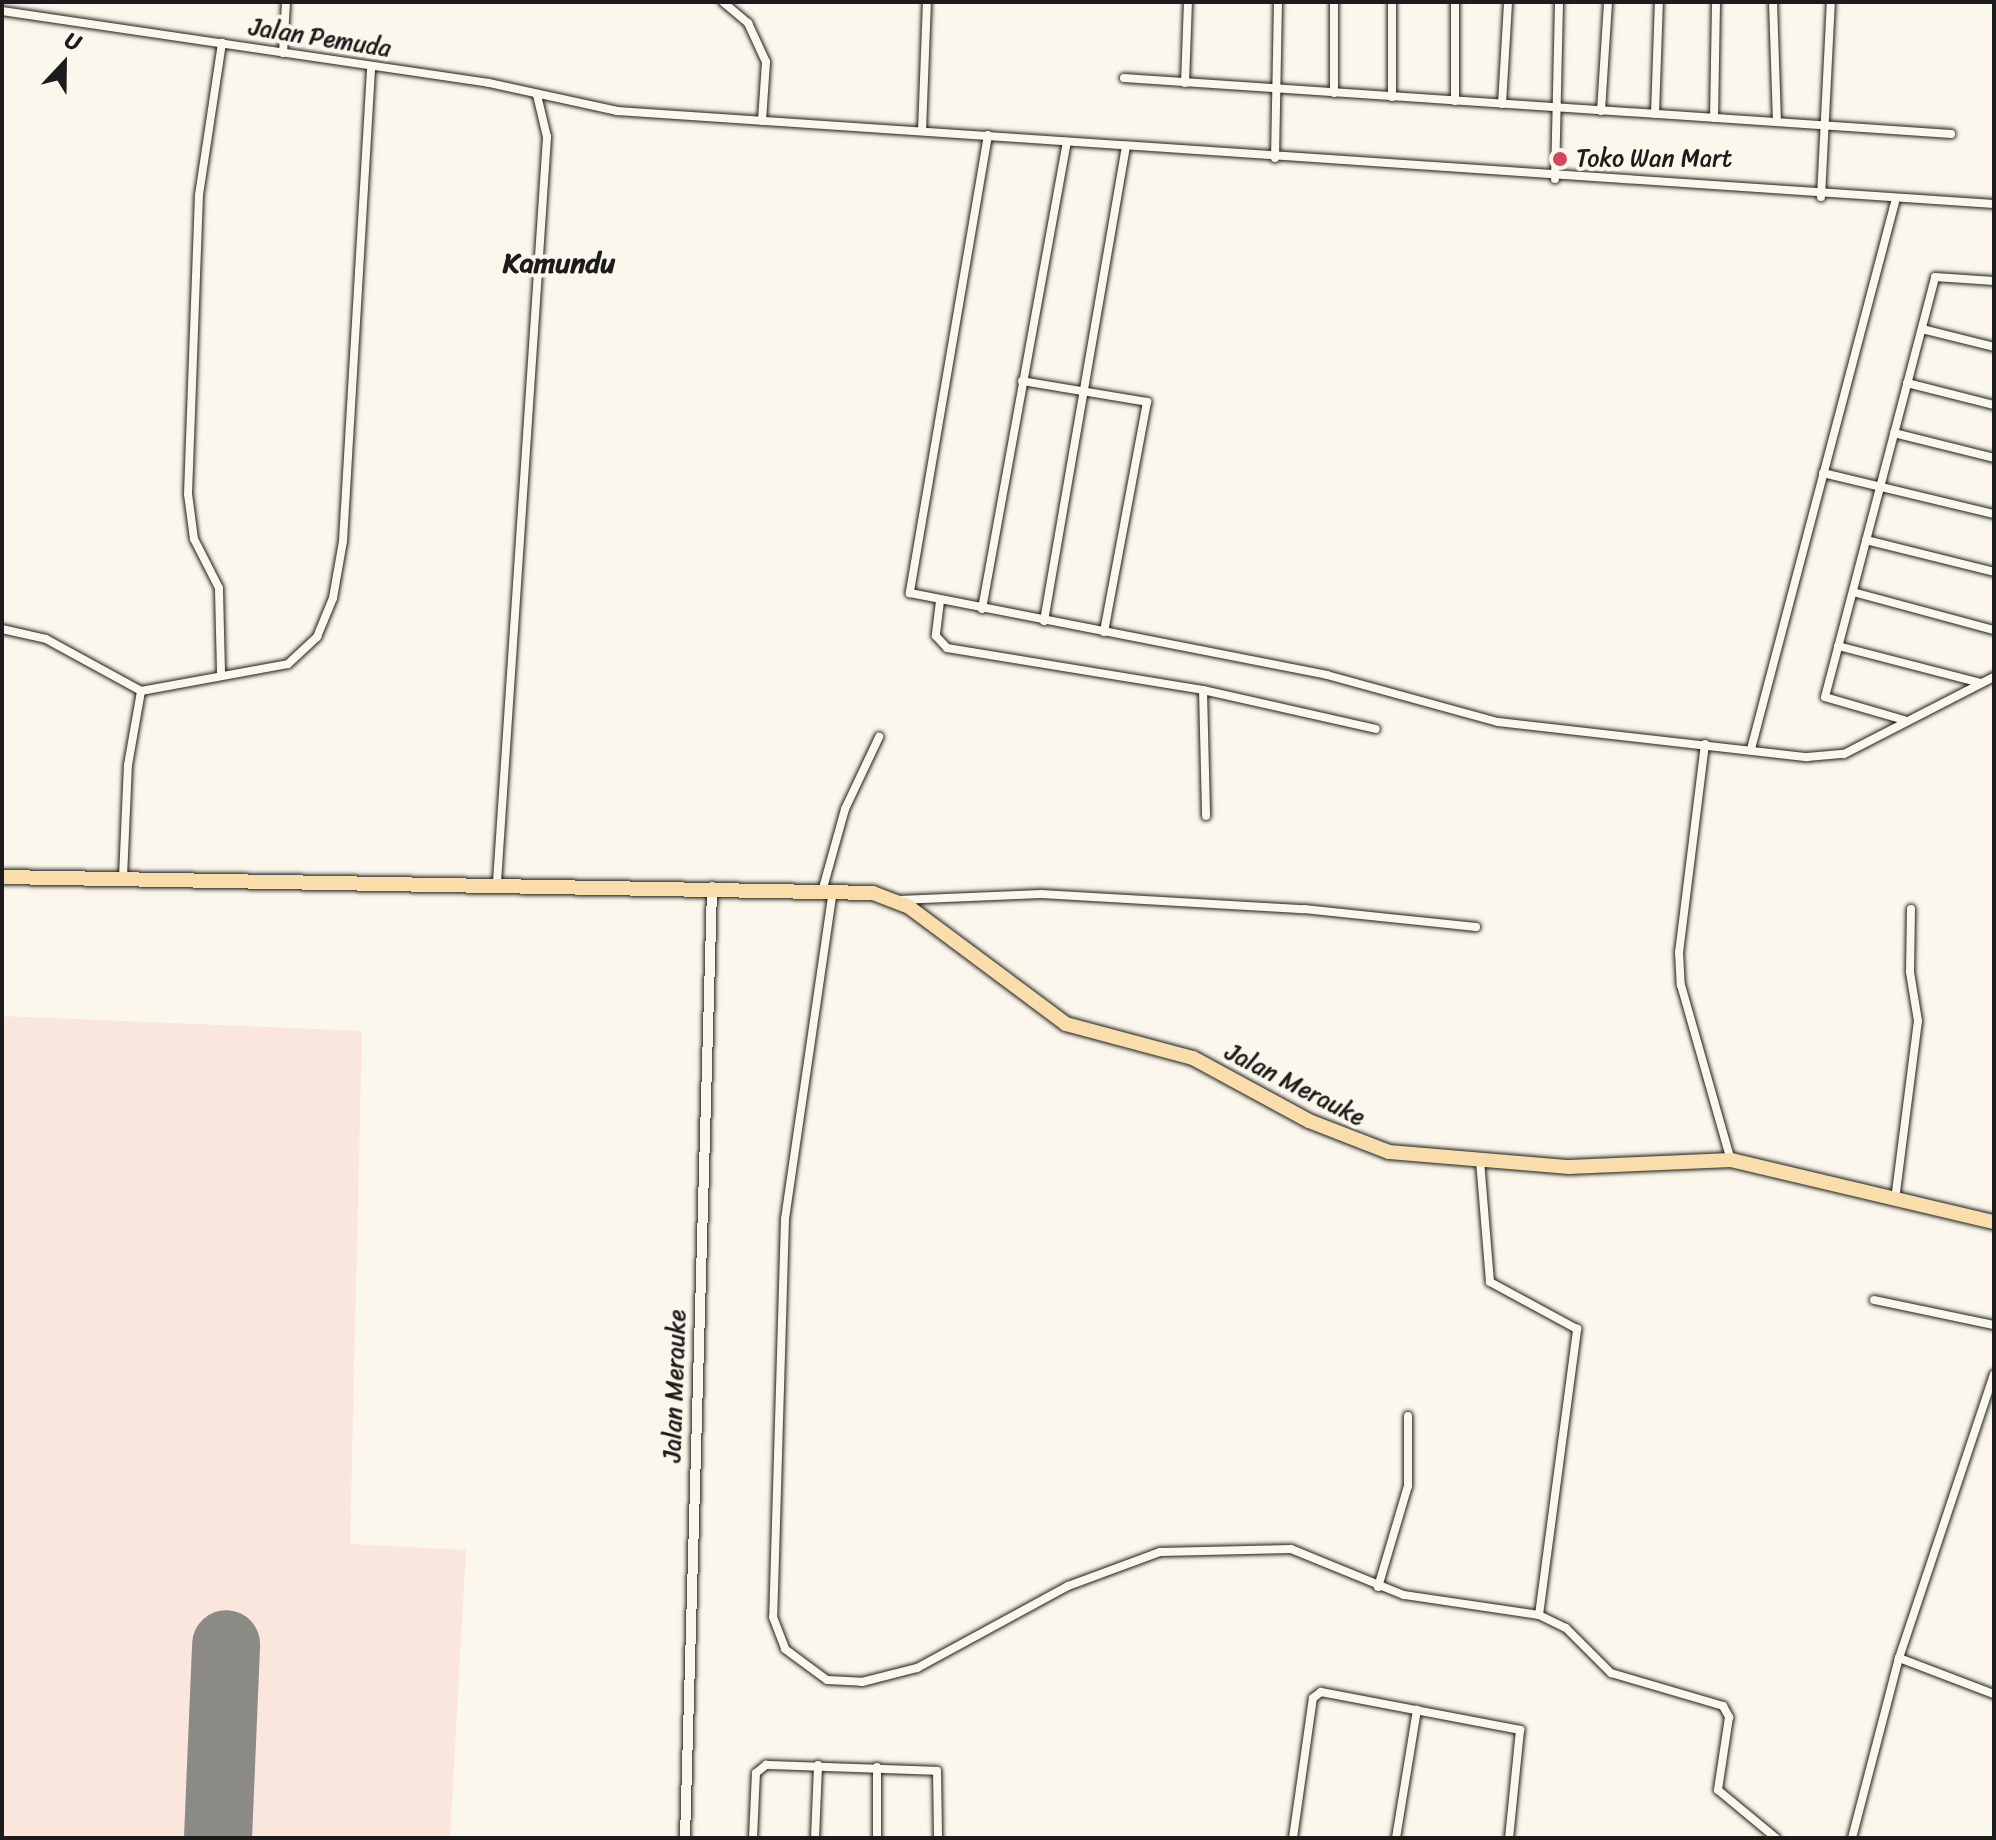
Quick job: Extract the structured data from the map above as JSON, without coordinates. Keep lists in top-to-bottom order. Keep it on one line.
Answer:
{"streets":{"highway":["Jalan Merauke"],"street":["Jalan Pemuda"]},"districts":["Kamundu"],"places":["Toko Wan Mart"],"north":"top"}
